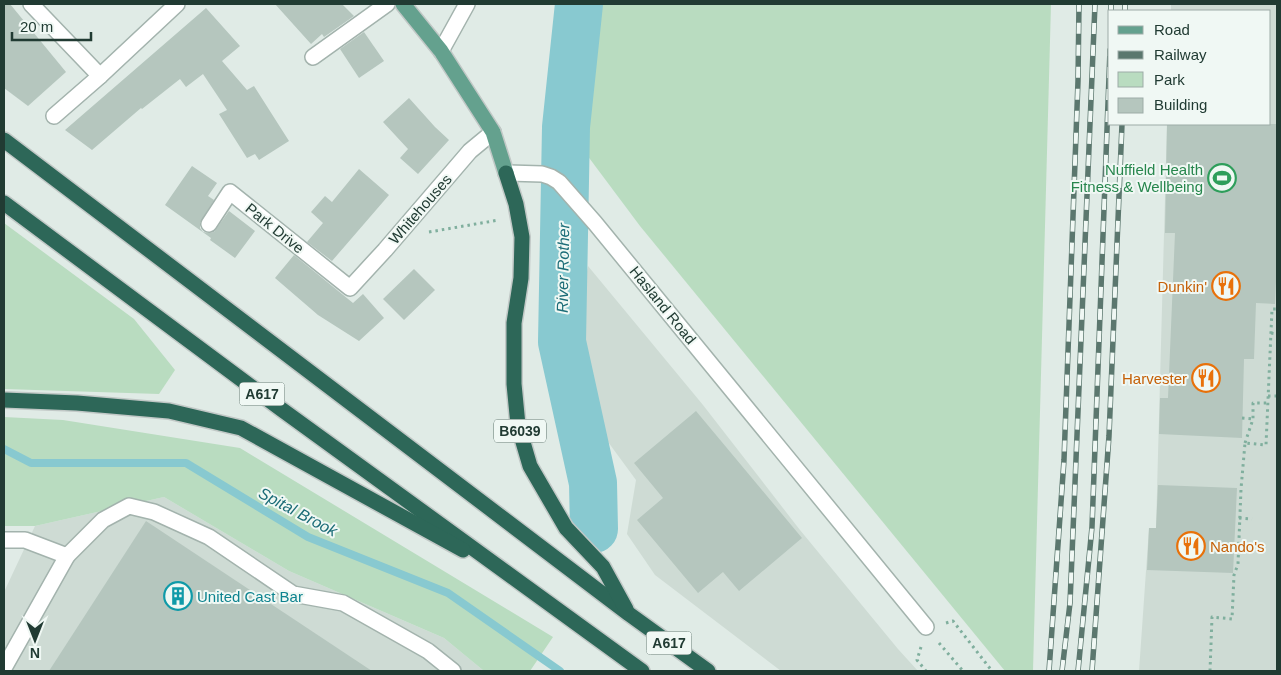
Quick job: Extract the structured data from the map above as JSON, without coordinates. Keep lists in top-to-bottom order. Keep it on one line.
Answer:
{"streets":{"highway":["A617","B6039"],"street":["Whitehouses","Park Drive","Hasland Road"]},"crossings":[["Whitehouses","Park Drive"],["Whitehouses","B6039"],["Hasland Road","B6039"],["A617","B6039"]],"water":["River Rother","Spital Brook"],"places":{"sports":["Nuffield Health Fitness & Wellbeing"],"restaurant":["Dunkin'","Harvester","Nando's"],"building":["United Cast Bar"]},"legend":["Road","Railway","Park","Building"],"scale_bar":"20 m","north":"bottom"}
